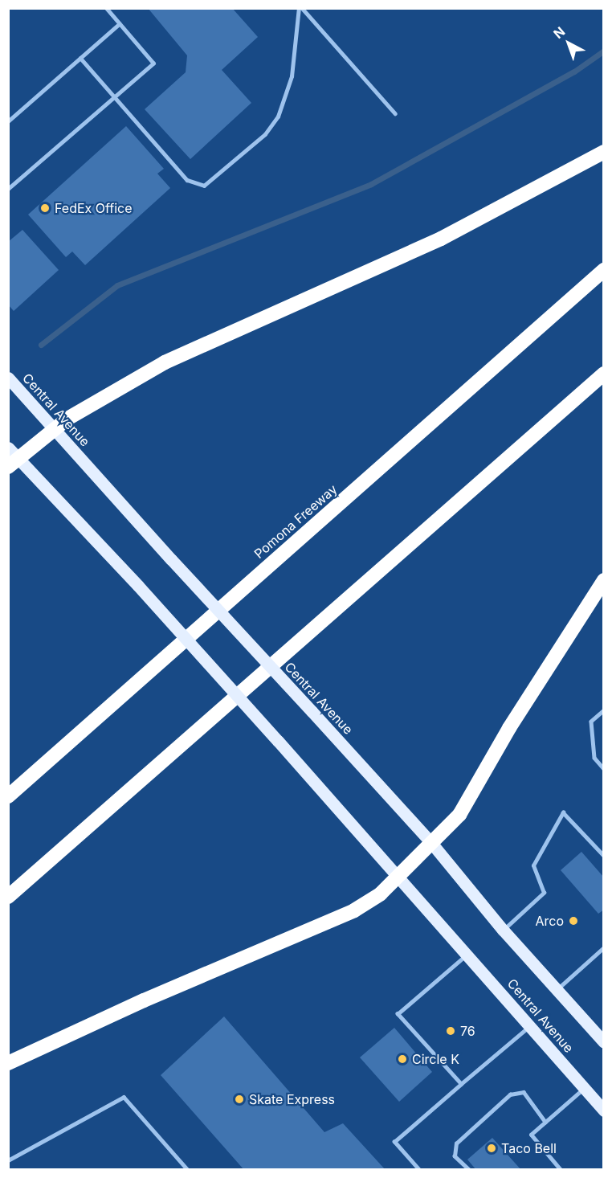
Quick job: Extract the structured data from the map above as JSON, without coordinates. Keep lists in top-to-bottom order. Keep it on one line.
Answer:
{"streets":{"highway":["Pomona Freeway"],"main road":["Central Avenue"]},"places":["FedEx Office","Arco","76","Circle K","Skate Express","Taco Bell"],"north":"top left"}
